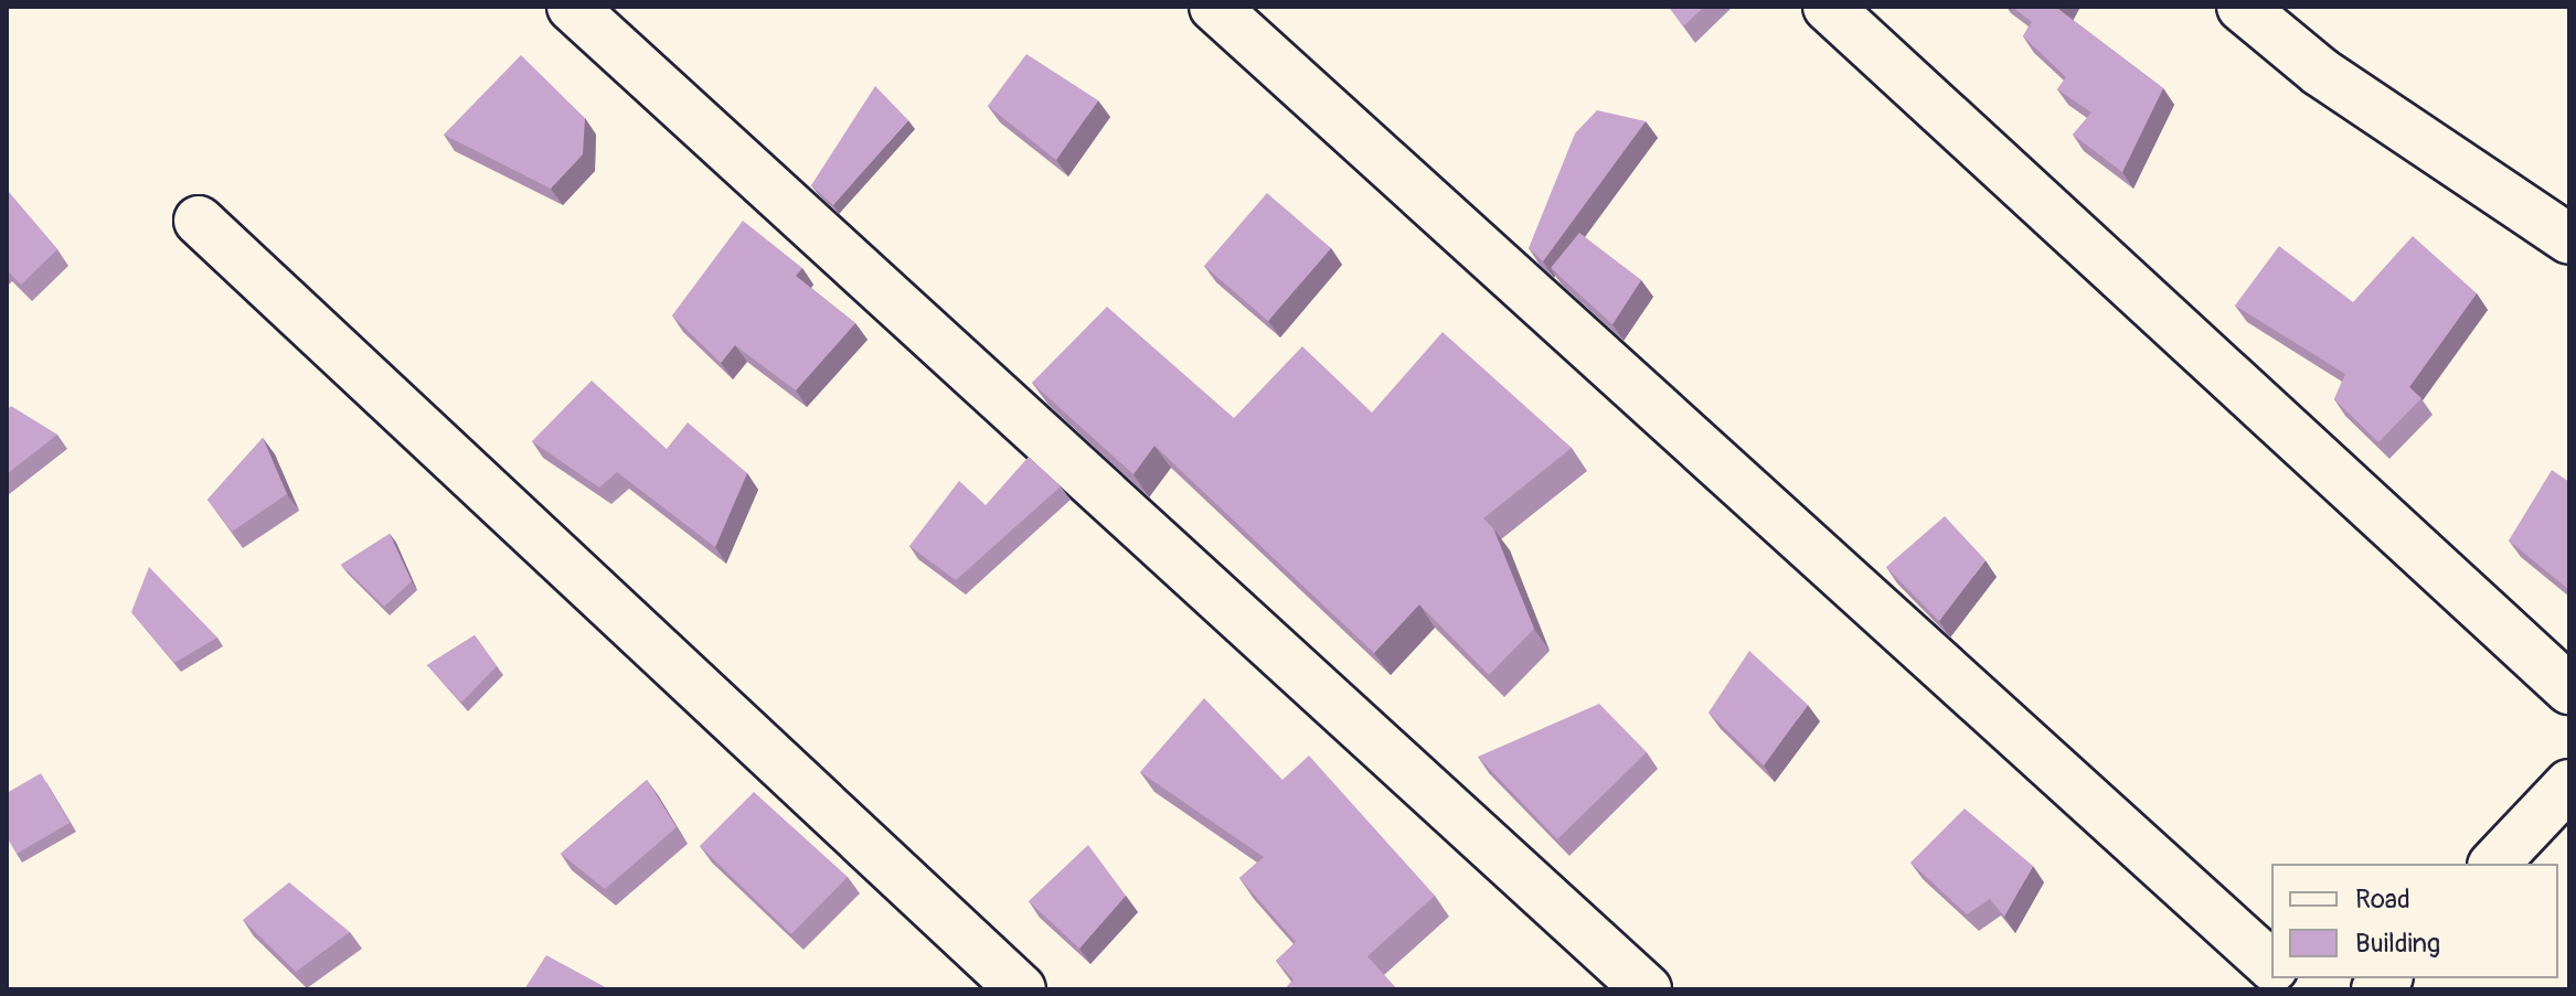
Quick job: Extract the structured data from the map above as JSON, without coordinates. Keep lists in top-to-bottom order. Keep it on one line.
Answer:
{"legend":["Road","Building"]}
